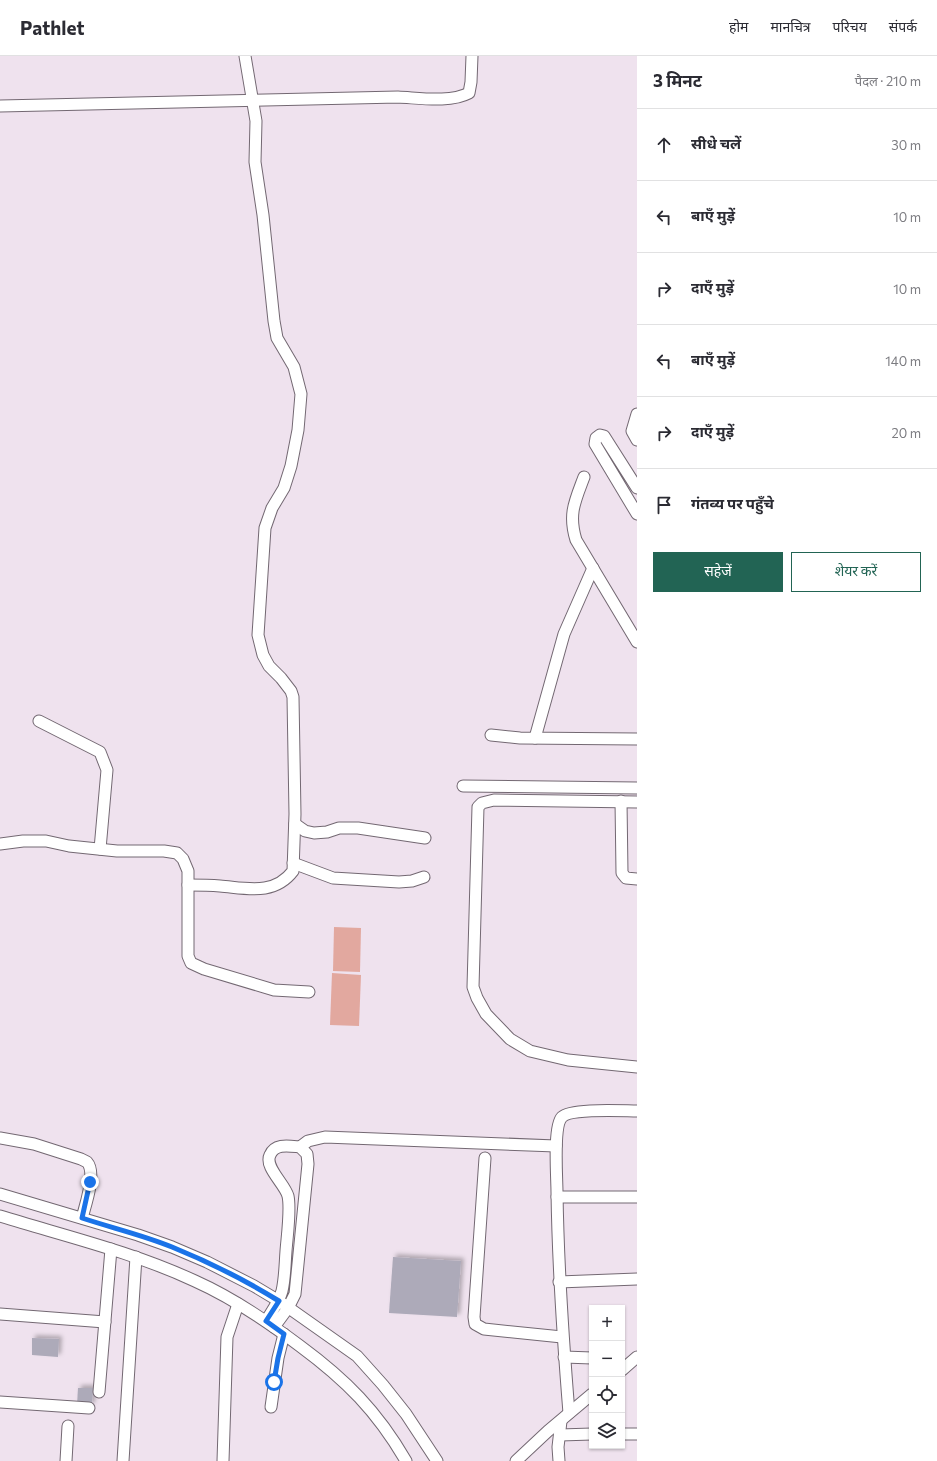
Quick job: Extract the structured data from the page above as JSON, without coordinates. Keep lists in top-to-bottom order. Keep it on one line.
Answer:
{"page":{"header":"Pathlet","nav":["होम","मानचित्र","परिचय","संपर्क"],"heading":["3 मिनट","पैदल · 210 m"],"list":[["सीधे चलें","30 m"],["बाएँ मुड़ें","10 m"],["दाएँ मुड़ें","10 m"],["बाएँ मुड़ें","140 m"],["दाएँ मुड़ें","20 m"],"गंतव्य पर पहुँचे"],"buttons":["सहेजें","शेयर करें"],"map_buttons":["+","−"]}}
